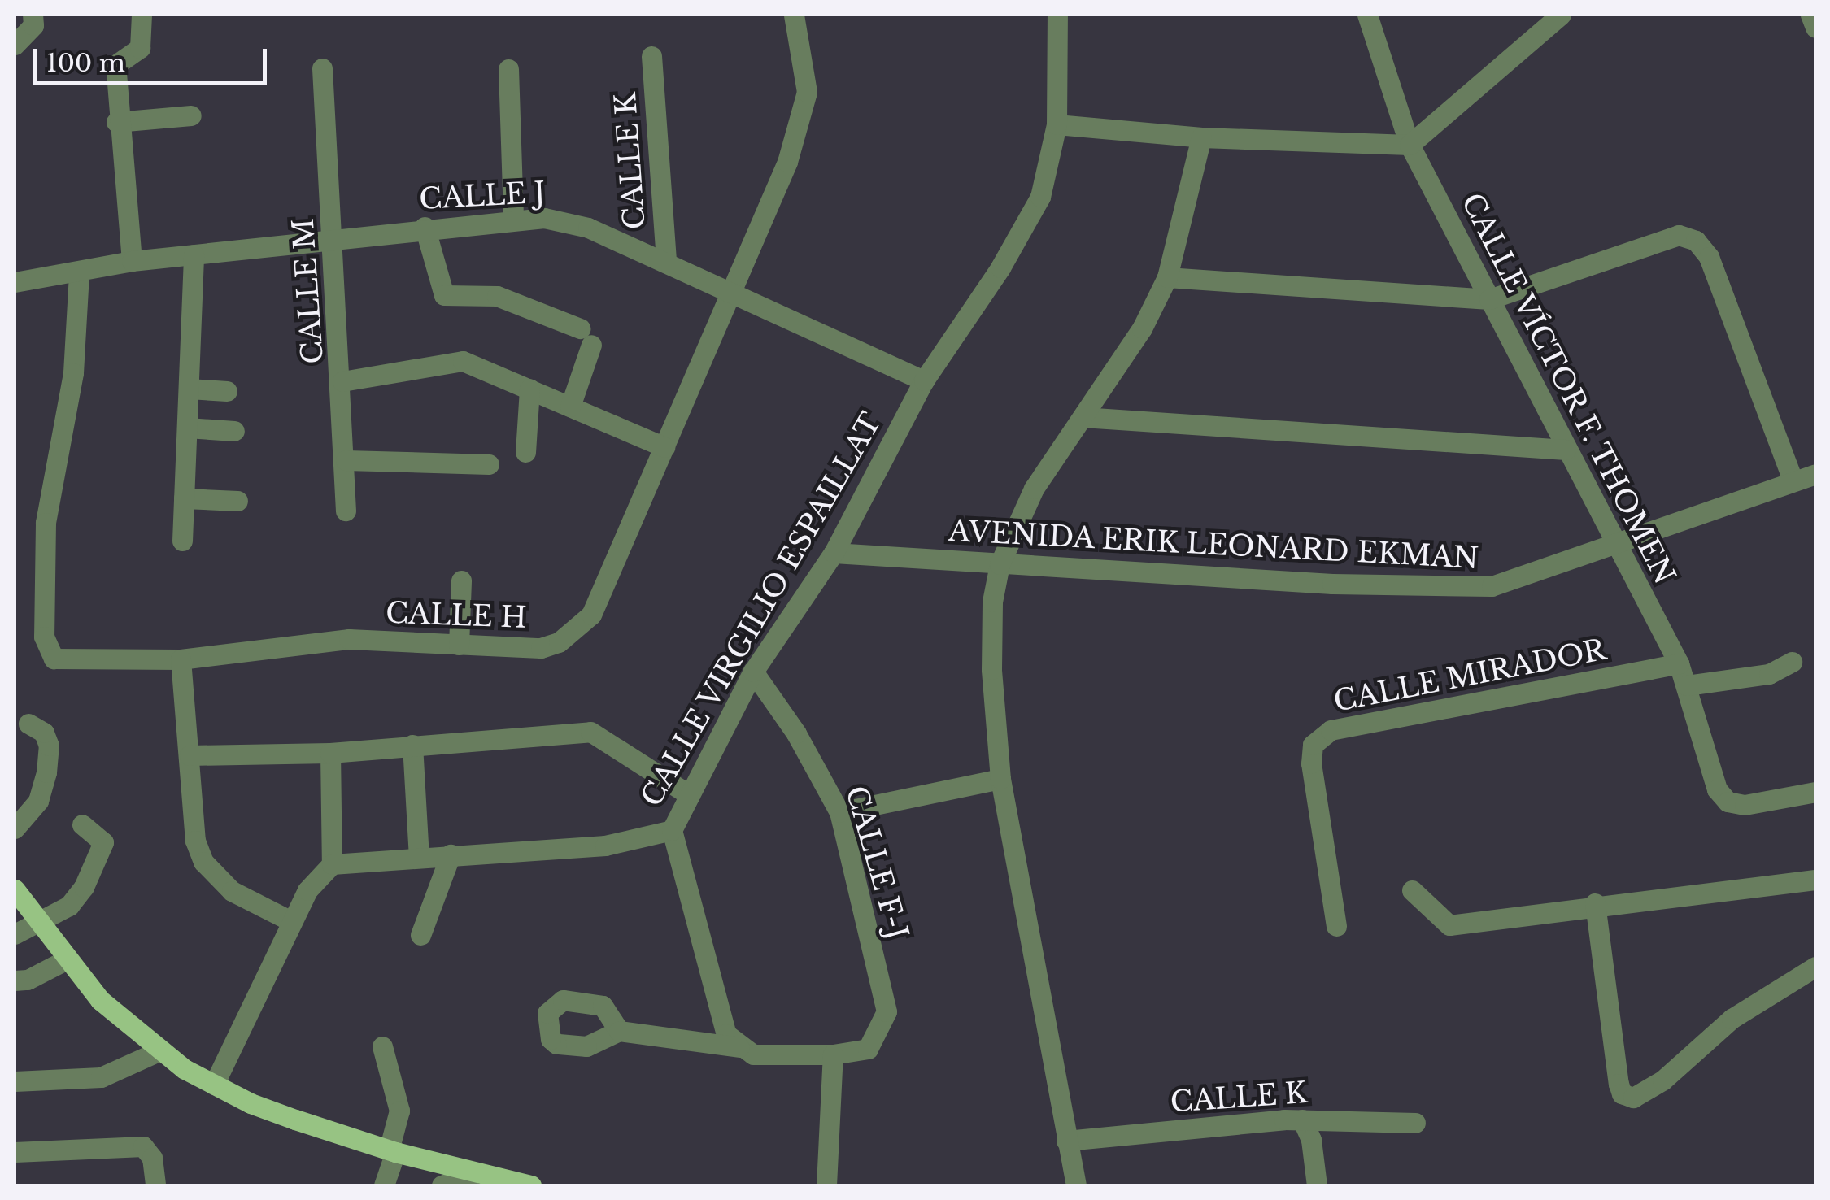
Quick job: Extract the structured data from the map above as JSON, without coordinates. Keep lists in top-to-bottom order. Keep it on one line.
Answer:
{"streets":{"street":["CALLE K","CALLE J","CALLE M","CALLE VÍCTOR F. THOMEN","AVENIDA ERIK LEONARD EKMAN","CALLE VIRGILIO ESPAILLAT","CALLE H","CALLE MIRADOR","CALLE F-J"]},"crossings":[["CALLE K","CALLE J"],["CALLE J","CALLE M"],["CALLE J","CALLE VIRGILIO ESPAILLAT"],["CALLE J","CALLE H"],["CALLE VÍCTOR F. THOMEN","AVENIDA ERIK LEONARD EKMAN"],["CALLE VÍCTOR F. THOMEN","CALLE MIRADOR"],["AVENIDA ERIK LEONARD EKMAN","CALLE VIRGILIO ESPAILLAT"],["CALLE VIRGILIO ESPAILLAT","CALLE F-J"]],"scale_bar":"100 m"}
